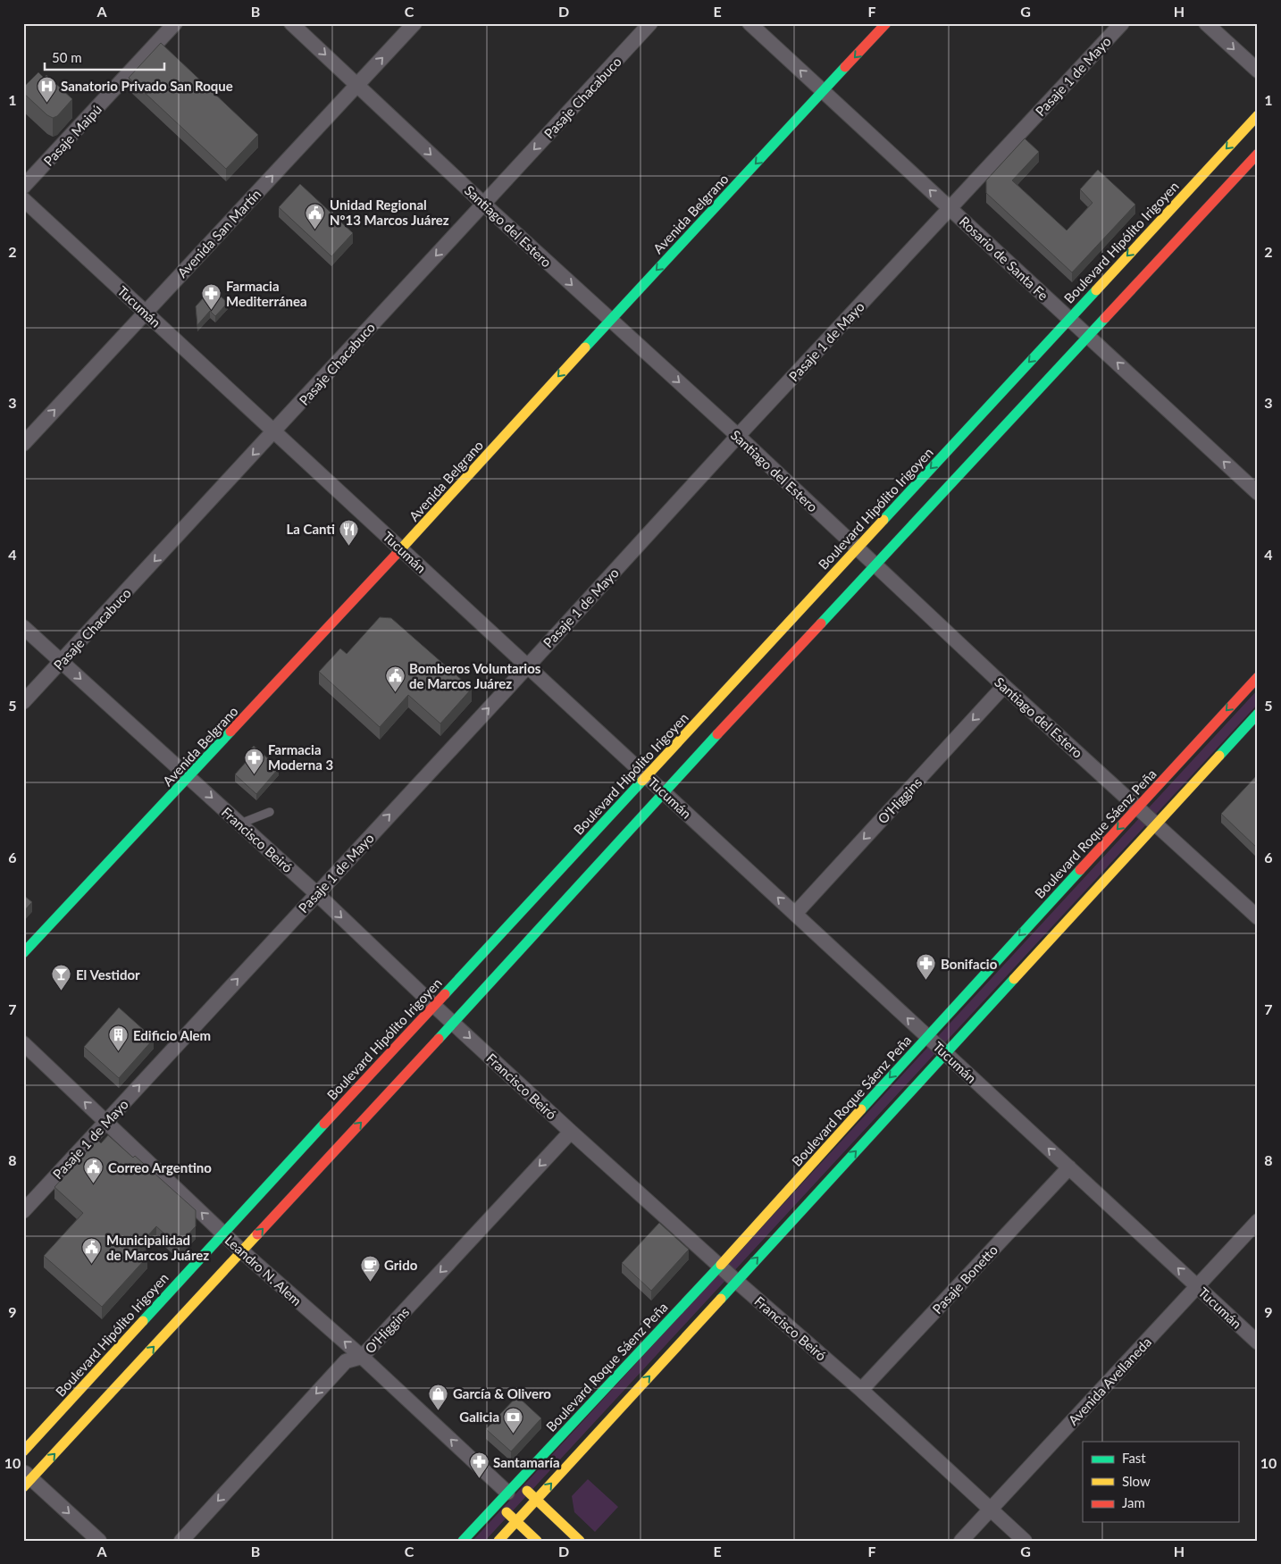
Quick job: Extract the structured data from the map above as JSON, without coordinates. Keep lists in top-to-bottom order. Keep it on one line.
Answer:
{"streets":{"street":["Pasaje 1 de Mayo","Pasaje Chacabuco","Pasaje Maipú","Avenida Belgrano","Santiago del Estero","Avenida San Martín","Boulevard Hipólito Irigoyen","Rosario de Santa Fe","Tucumán","O'Higgins","Boulevard Roque Sáenz Peña","Francisco Beiró","Leandro N. Alem","Pasaje Bonetto","Avenida Avellaneda"]},"crossings":[["Pasaje 1 de Mayo","Santiago del Estero"],["Pasaje 1 de Mayo","Rosario de Santa Fe"],["Pasaje 1 de Mayo","Tucumán"],["Pasaje 1 de Mayo","Francisco Beiró"],["Pasaje 1 de Mayo","Leandro N. Alem"],["Pasaje Chacabuco","Santiago del Estero"],["Pasaje Chacabuco","Tucumán"],["Pasaje Chacabuco","Francisco Beiró"],["Avenida Belgrano","Santiago del Estero"],["Avenida Belgrano","Rosario de Santa Fe"],["Avenida Belgrano","Tucumán"],["Avenida Belgrano","Francisco Beiró"],["Santiago del Estero","Avenida San Martín"],["Santiago del Estero","Boulevard Hipólito Irigoyen"],["Santiago del Estero","O'Higgins"],["Santiago del Estero","Boulevard Roque Sáenz Peña"],["Avenida San Martín","Tucumán"],["Boulevard Hipólito Irigoyen","Rosario de Santa Fe"],["Boulevard Hipólito Irigoyen","Tucumán"],["Boulevard Hipólito Irigoyen","Francisco Beiró"],["Boulevard Hipólito Irigoyen","Leandro N. Alem"],["Tucumán","O'Higgins"],["Tucumán","Boulevard Roque Sáenz Peña"],["Tucumán","Pasaje Bonetto"],["Tucumán","Avenida Avellaneda"],["O'Higgins","Francisco Beiró"],["O'Higgins","Leandro N. Alem"],["Boulevard Roque Sáenz Peña","Francisco Beiró"],["Boulevard Roque Sáenz Peña","Leandro N. Alem"],["Francisco Beiró","Pasaje Bonetto"],["Francisco Beiró","Avenida Avellaneda"]],"one_way":["Pasaje 1 de Mayo","Pasaje Chacabuco","Avenida Belgrano","Santiago del Estero","Avenida San Martín","Rosario de Santa Fe","Tucumán","O'Higgins","Francisco Beiró","Leandro N. Alem"],"places":{"hospital":["Sanatorio Privado San Roque"],"public building":["Unidad Regional Nº13 Marcos Juárez","Bomberos Voluntarios de Marcos Juárez","Correo Argentino","Municipalidad de Marcos Juárez"],"pharmacy":["Farmacia Mediterránea","Farmacia Moderna 3","Bonifacio","Santamaría"],"restaurant":["La Canti"],"bar":["El Vestidor"],"building":["Edificio Alem"],"cafe":["Grido"],"shop":["García & Olivero"],"bank":["Galicia"]},"legend":["Fast","Slow","Jam"],"scale_bar":"50 m","grid":{"columns":["A","B","C","D","E","F","G","H"],"rows":["1","2","3","4","5","6","7","8","9","10"]}}
